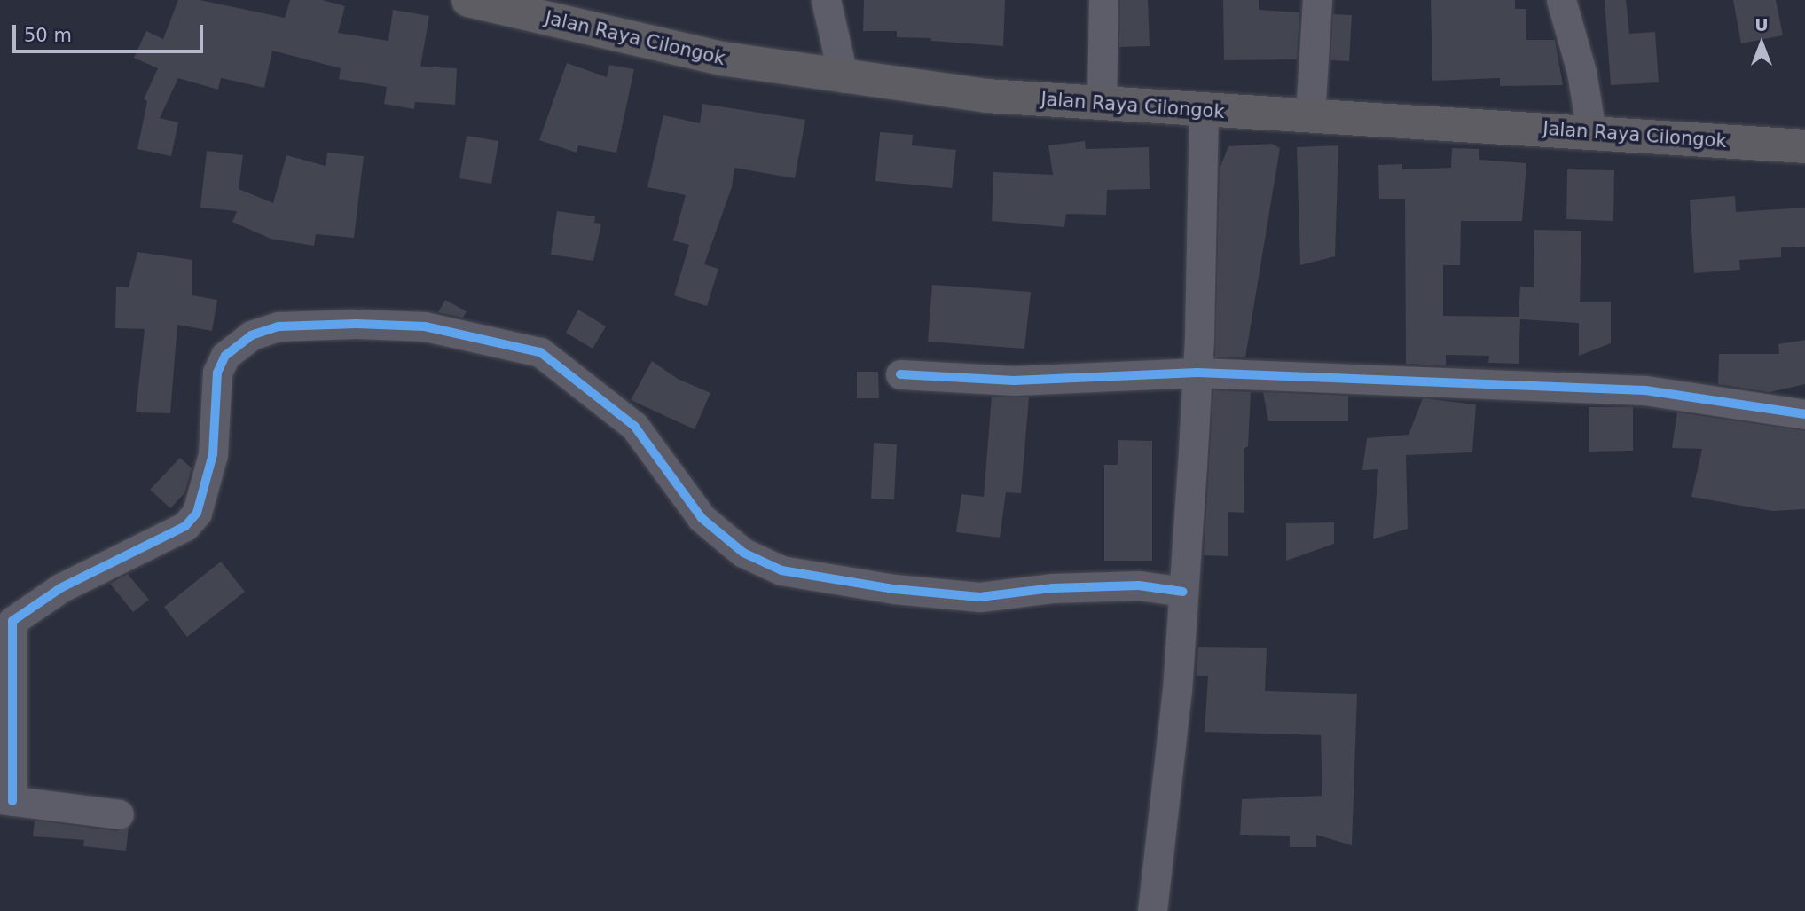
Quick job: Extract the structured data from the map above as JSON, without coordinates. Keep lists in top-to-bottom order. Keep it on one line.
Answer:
{"streets":{"highway":["Jalan Raya Cilongok"]},"scale_bar":"50 m","north":"top"}
